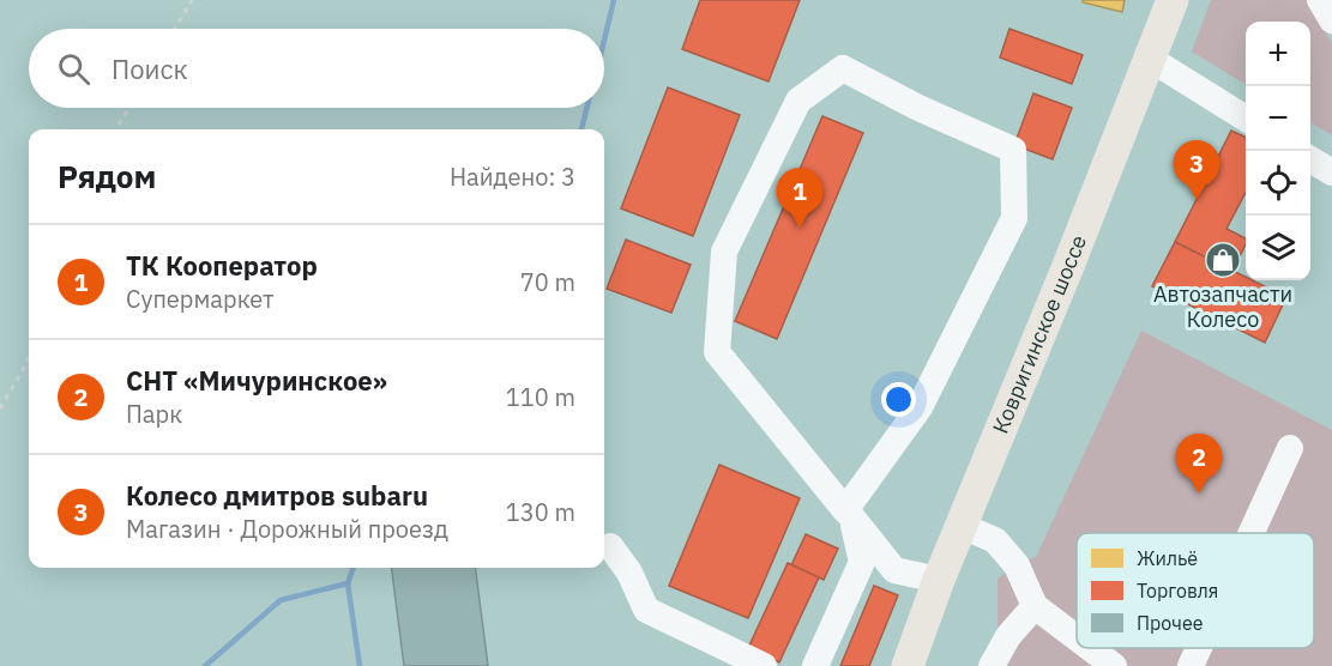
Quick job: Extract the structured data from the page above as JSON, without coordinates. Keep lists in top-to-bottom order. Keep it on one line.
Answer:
{"streets":{"main road":["Ковригинское шоссе"]},"places":{"shop":["Автозапчасти Колесо"]},"legend":["Жильё","Торговля","Прочее"],"page":{"map_buttons":["+","−"],"search":"Поиск","heading":["Рядом","Найдено: 3"],"pins":["3","1","2"],"list":[{"mark":"1","name":"ТК Кооператор","note":"Супермаркет","value":"70 m"},{"mark":"2","name":"СНТ «Мичуринское»","note":"Парк","value":"110 m"},{"mark":"3","name":"Колесо дмитров subaru","note":"Магазин · Дорожный проезд","value":"130 m"}]}}
